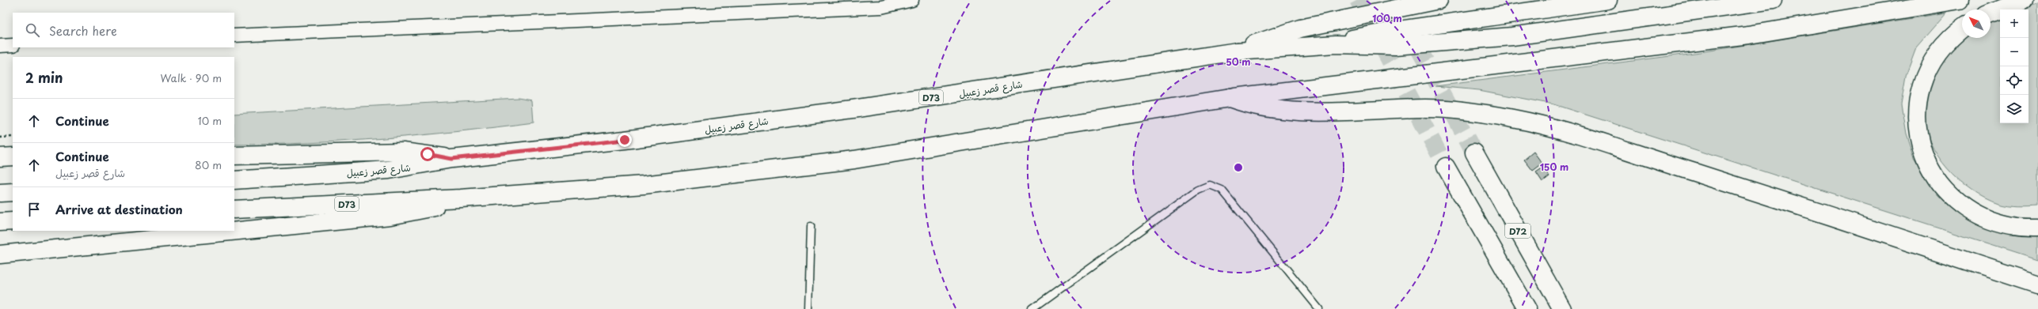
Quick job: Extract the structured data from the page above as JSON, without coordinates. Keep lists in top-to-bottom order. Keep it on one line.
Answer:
{"streets":{"main road":["شارع قصر زعبيل","D73","D72"]},"north":"top left","page":{"map_buttons":["+","−"],"search":"Search here","heading":["2 min","Walk · 90 m"],"list":[["Continue","10 m"],["Continue","شارع قصر زعبيل","80 m"],"Arrive at destination"]},"rings":["100 m","50 m","150 m"]}
